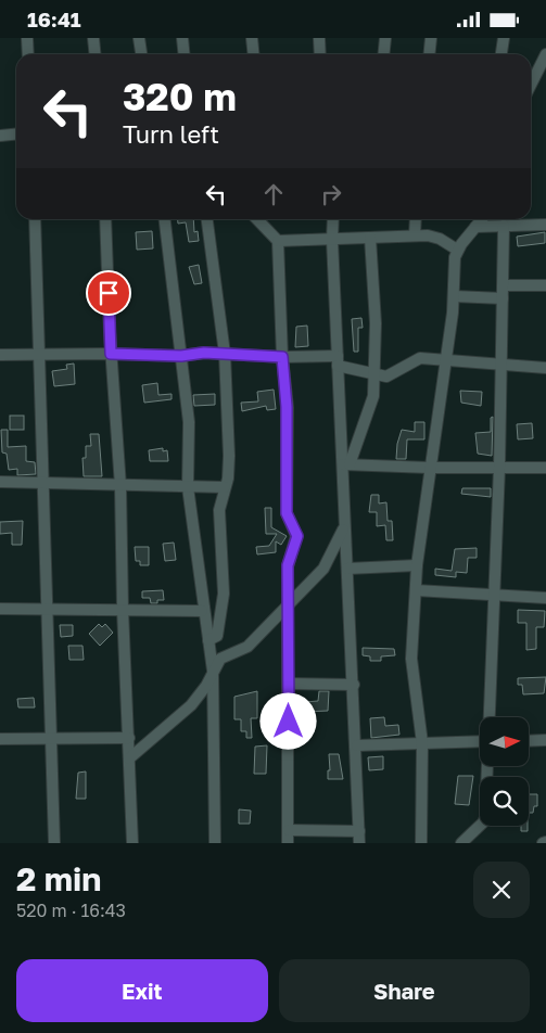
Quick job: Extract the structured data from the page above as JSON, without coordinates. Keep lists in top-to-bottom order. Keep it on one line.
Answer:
{"north":"right","page":{"status":"16:41","turn":["320 m","Turn left"],"heading":["2 min","520 m · 16:43"],"buttons":["Exit","Share"]}}
